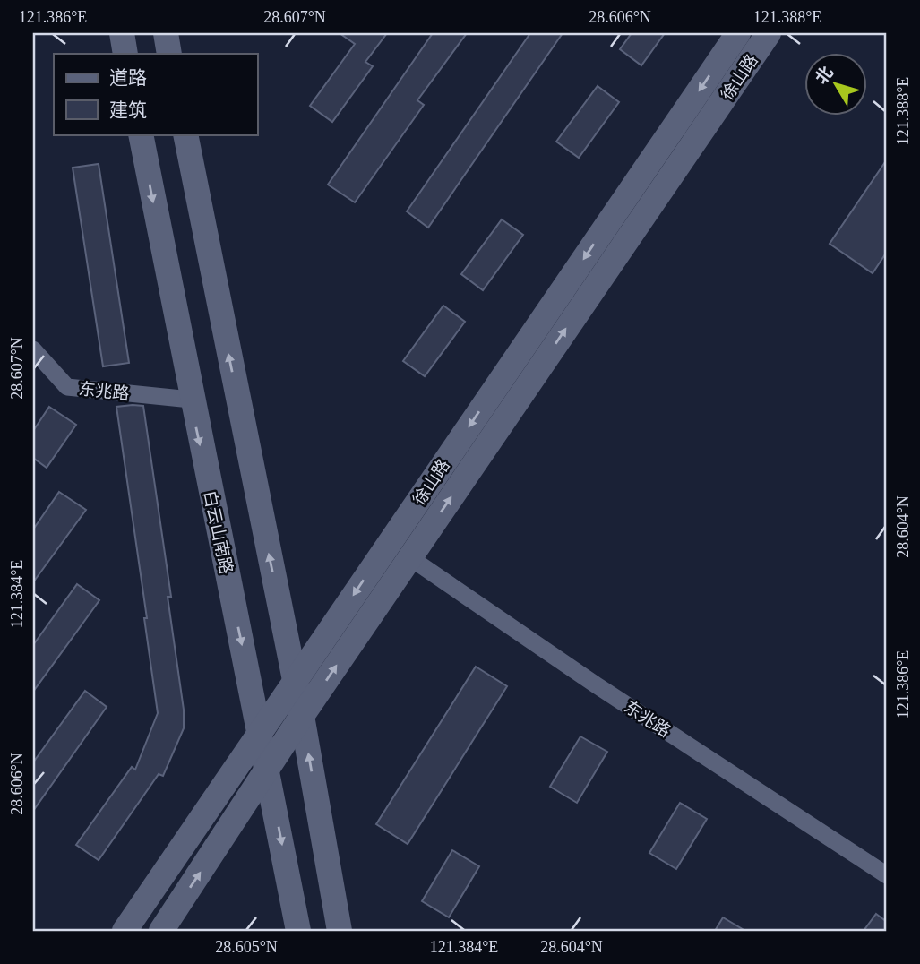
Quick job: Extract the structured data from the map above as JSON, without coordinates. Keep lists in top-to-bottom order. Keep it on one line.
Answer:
{"streets":{"main road":["徐山路","白云山南路"],"street":["东兆路"]},"crossings":[["徐山路","东兆路"],["徐山路","白云山南路"],["东兆路","白云山南路"]],"legend":["道路","建筑"],"north":"top left","coordinates":["121.386°E","28.607°N","28.606°N","121.388°E","28.604°N","121.384°E","28.605°N"]}
